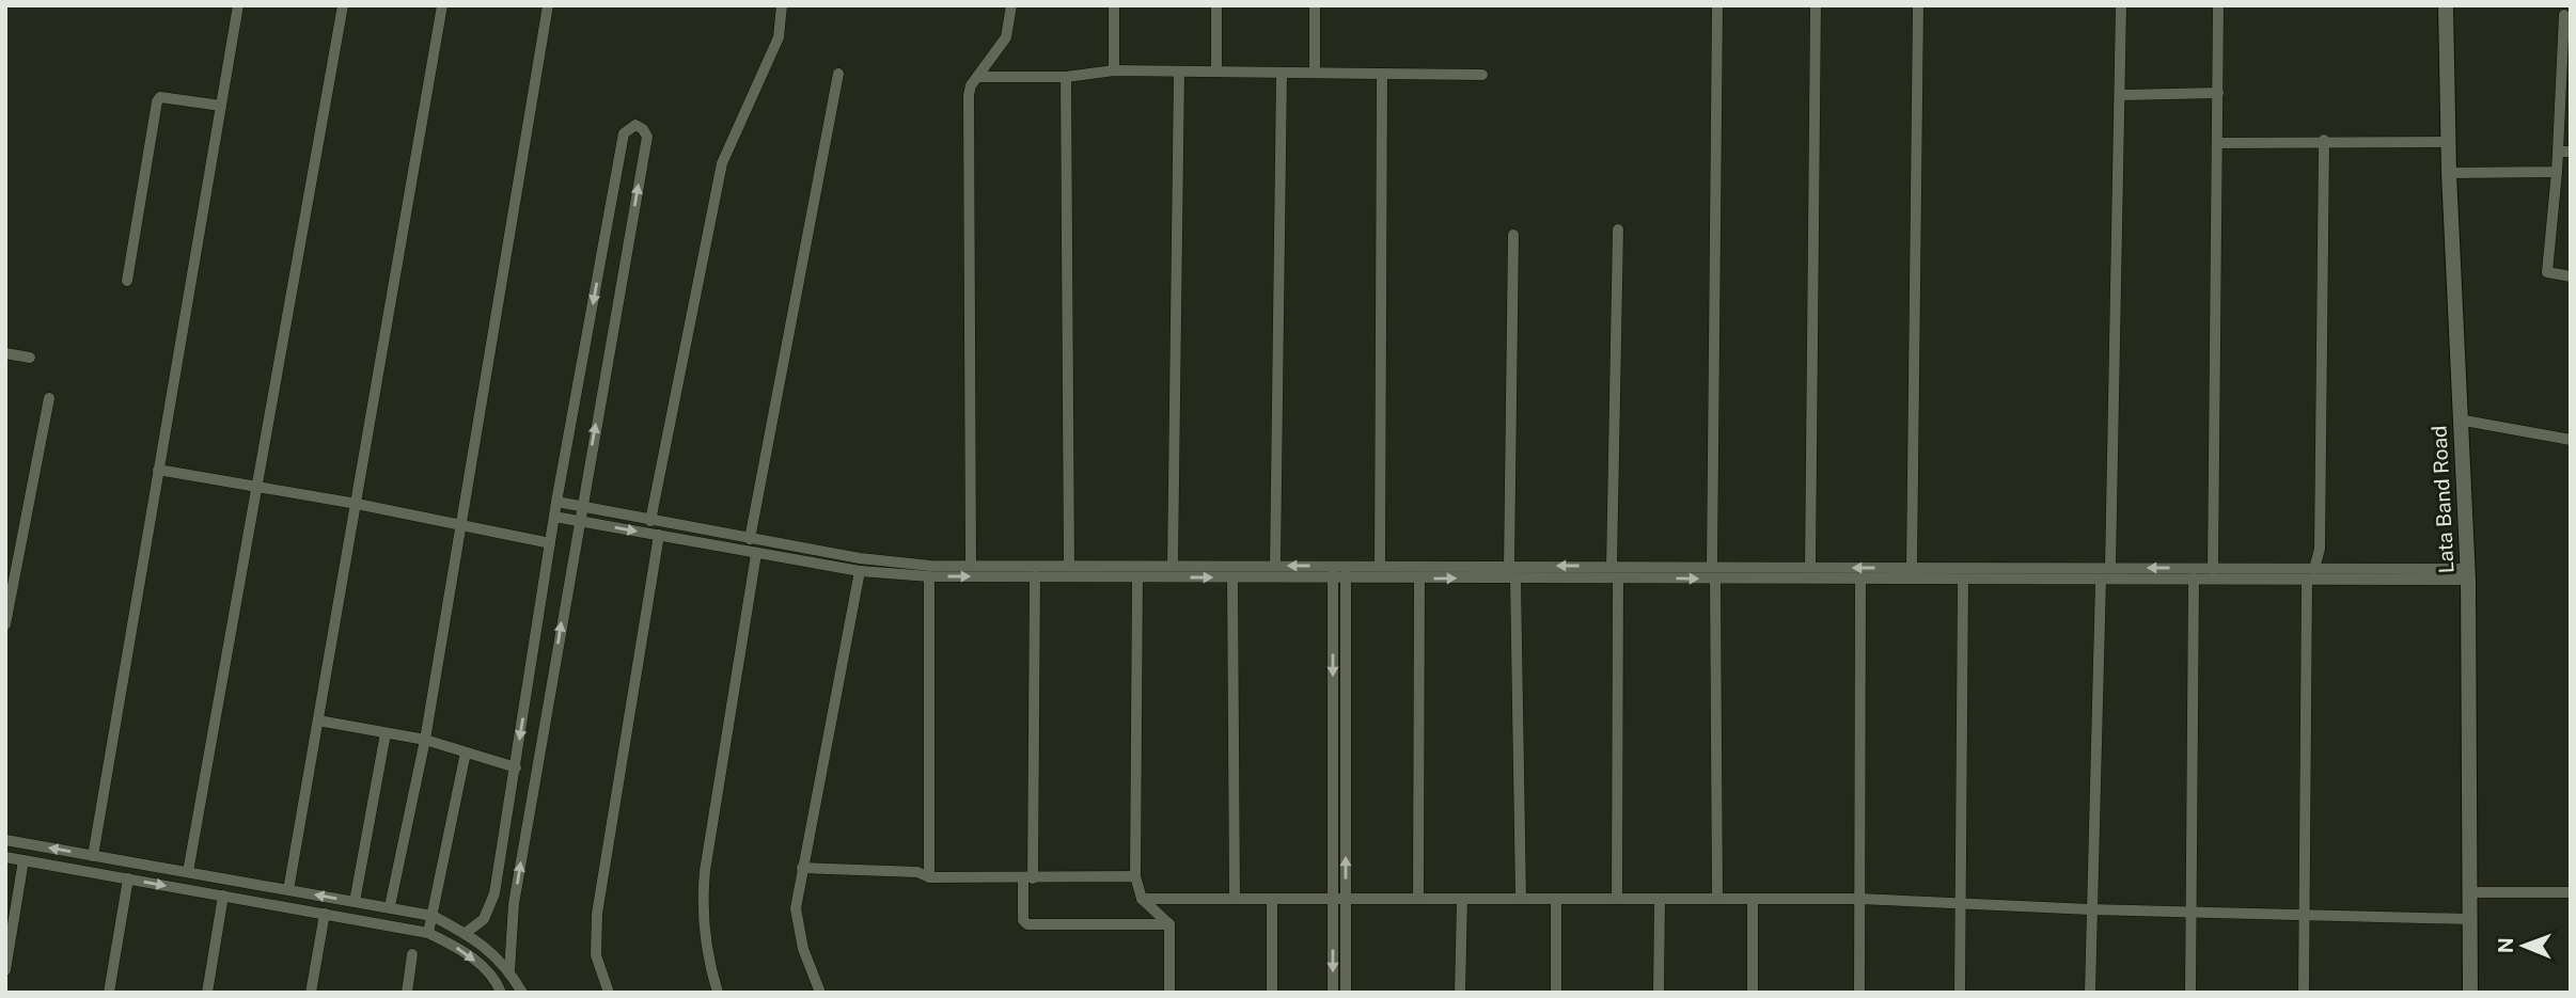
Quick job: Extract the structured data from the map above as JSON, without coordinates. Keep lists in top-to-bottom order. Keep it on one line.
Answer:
{"streets":{"main road":["Lata Band Road"]},"north":"left"}
